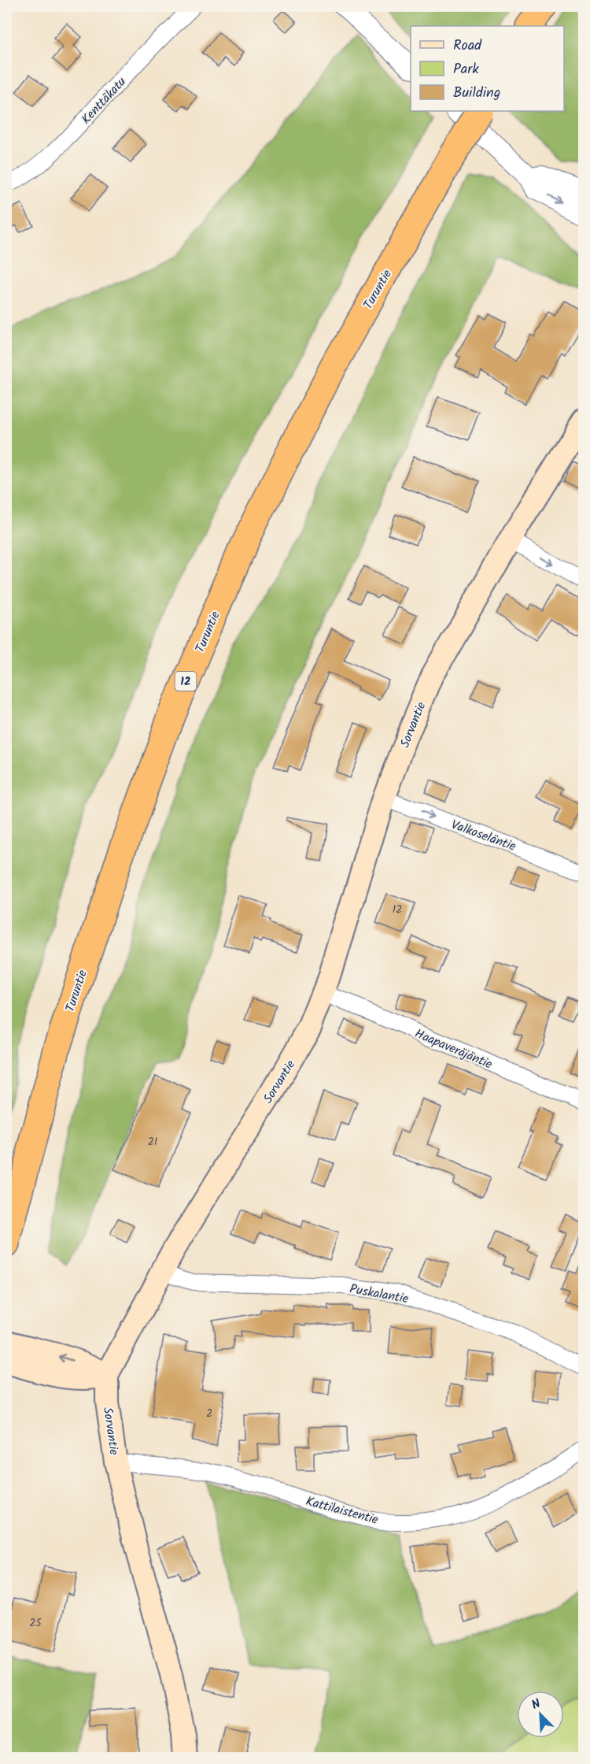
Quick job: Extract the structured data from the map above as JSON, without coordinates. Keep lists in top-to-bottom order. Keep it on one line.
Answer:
{"streets":{"highway":["Turuntie","12"],"main road":["Sorvantie"],"street":["Kenttäkatu","Valkoseläntie","Haapaveräjäntie","Puskalantie","Kattilaistentie"]},"crossings":[["Sorvantie","Valkoseläntie"],["Sorvantie","Haapaveräjäntie"],["Sorvantie","Puskalantie"],["Sorvantie","Kattilaistentie"]],"one_way":["Valkoseläntie"],"house_numbers":["12","21","2","25"],"legend":["Road","Park","Building"],"north":"top left"}
